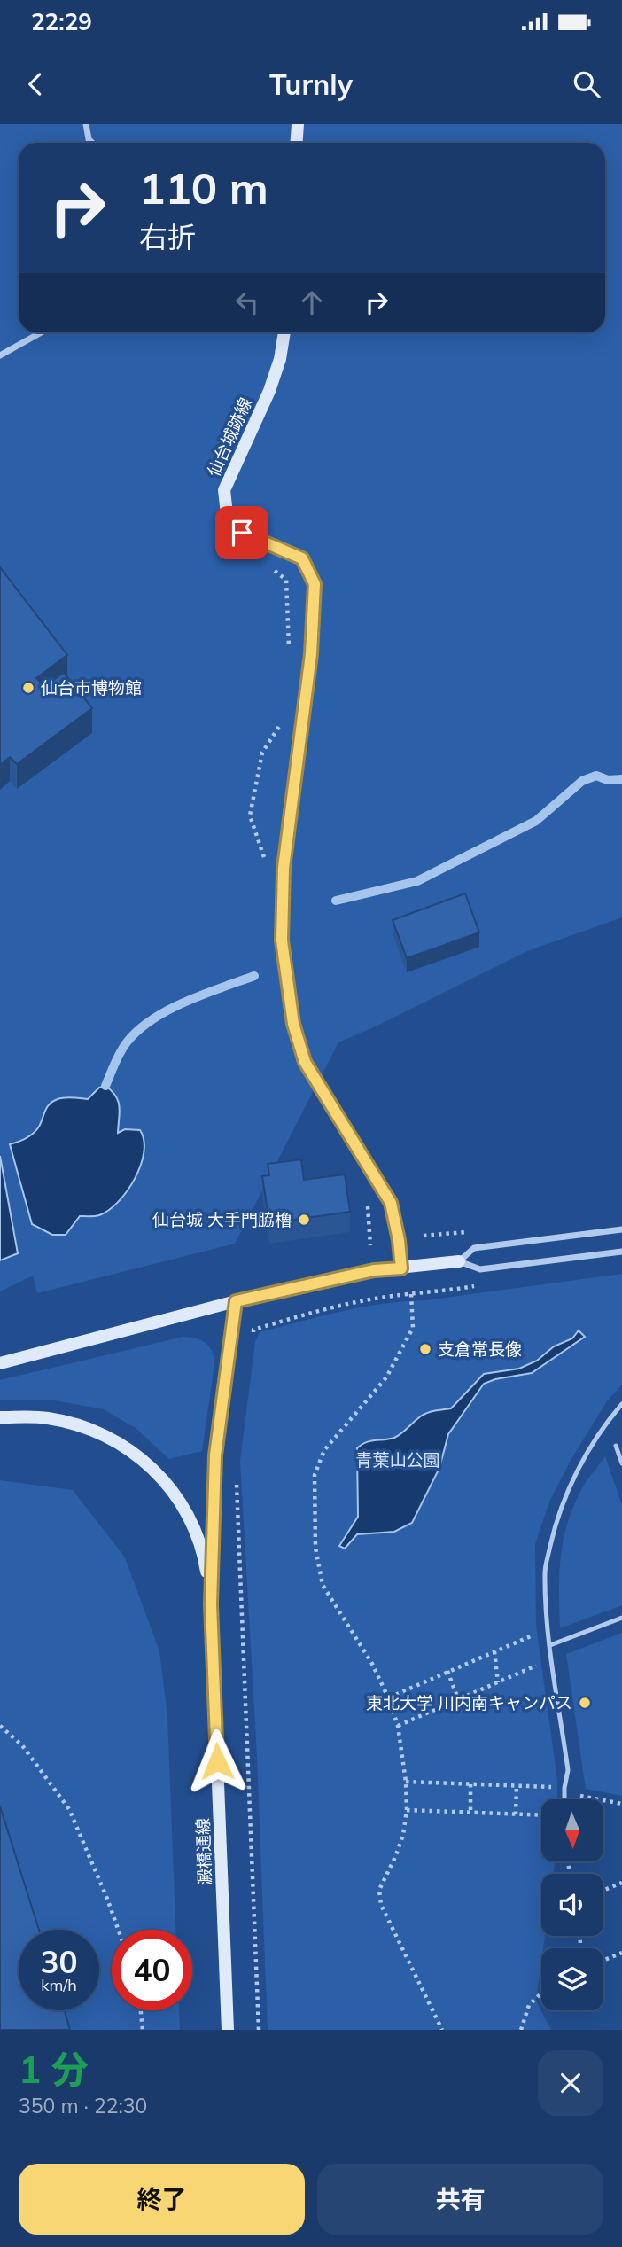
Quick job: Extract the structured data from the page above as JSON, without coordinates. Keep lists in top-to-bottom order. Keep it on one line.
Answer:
{"streets":{"street":["仙台城跡線","澱橋通線"]},"parks":["青葉山公園"],"places":["仙台市博物館","仙台城 大手門脇櫓","支倉常長像","東北大学 川内南キャンパス"],"north":"bottom","page":{"status":"22:29","header":"Turnly","turn":["110 m","右折"],"speed":"30 km/h","limit":"40","heading":["1 分","350 m · 22:30"],"buttons":["終了","共有"]}}
